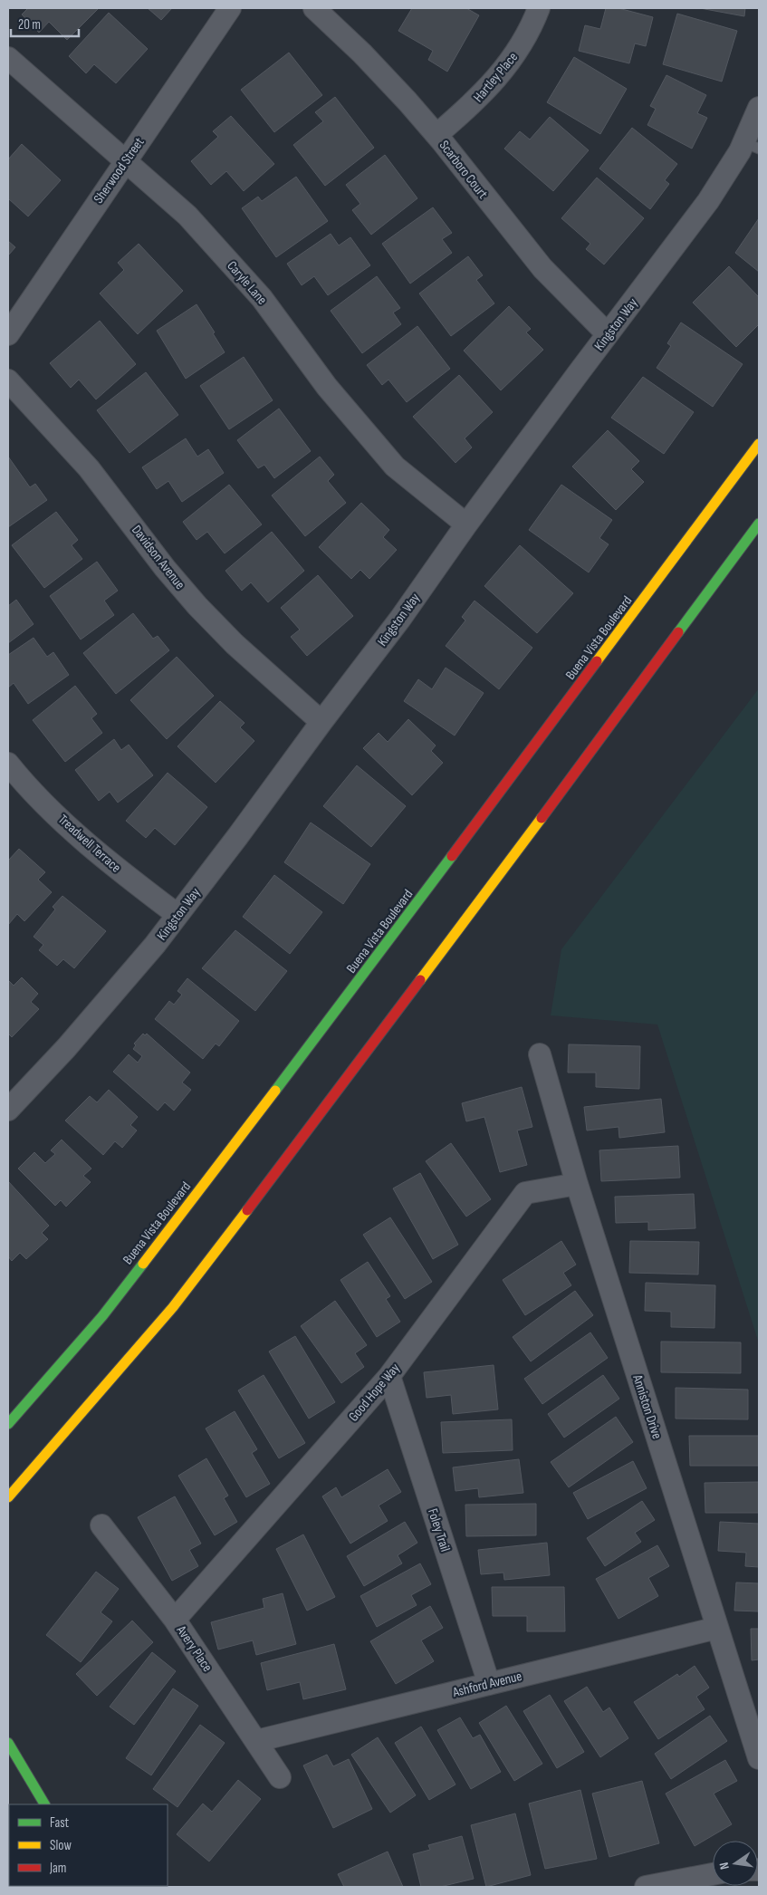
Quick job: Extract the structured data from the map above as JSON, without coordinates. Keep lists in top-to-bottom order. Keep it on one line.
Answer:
{"streets":{"main road":["Buena Vista Boulevard"],"street":["Hartley Place","Scarboro Court","Sherwood Street","Caryle Lane","Kingston Way","Davidson Avenue","Treadwell Terrace","Good Hope Way","Anniston Drive","Foley Trail","Avery Place","Ashford Avenue"]},"crossings":[["Hartley Place","Scarboro Court"],["Scarboro Court","Kingston Way"],["Sherwood Street","Caryle Lane"],["Caryle Lane","Kingston Way"],["Kingston Way","Davidson Avenue"],["Kingston Way","Treadwell Terrace"],["Good Hope Way","Anniston Drive"],["Good Hope Way","Foley Trail"],["Good Hope Way","Avery Place"],["Anniston Drive","Ashford Avenue"],["Foley Trail","Ashford Avenue"],["Avery Place","Ashford Avenue"]],"legend":["Fast","Slow","Jam"],"scale_bar":"20 m","north":"left"}
